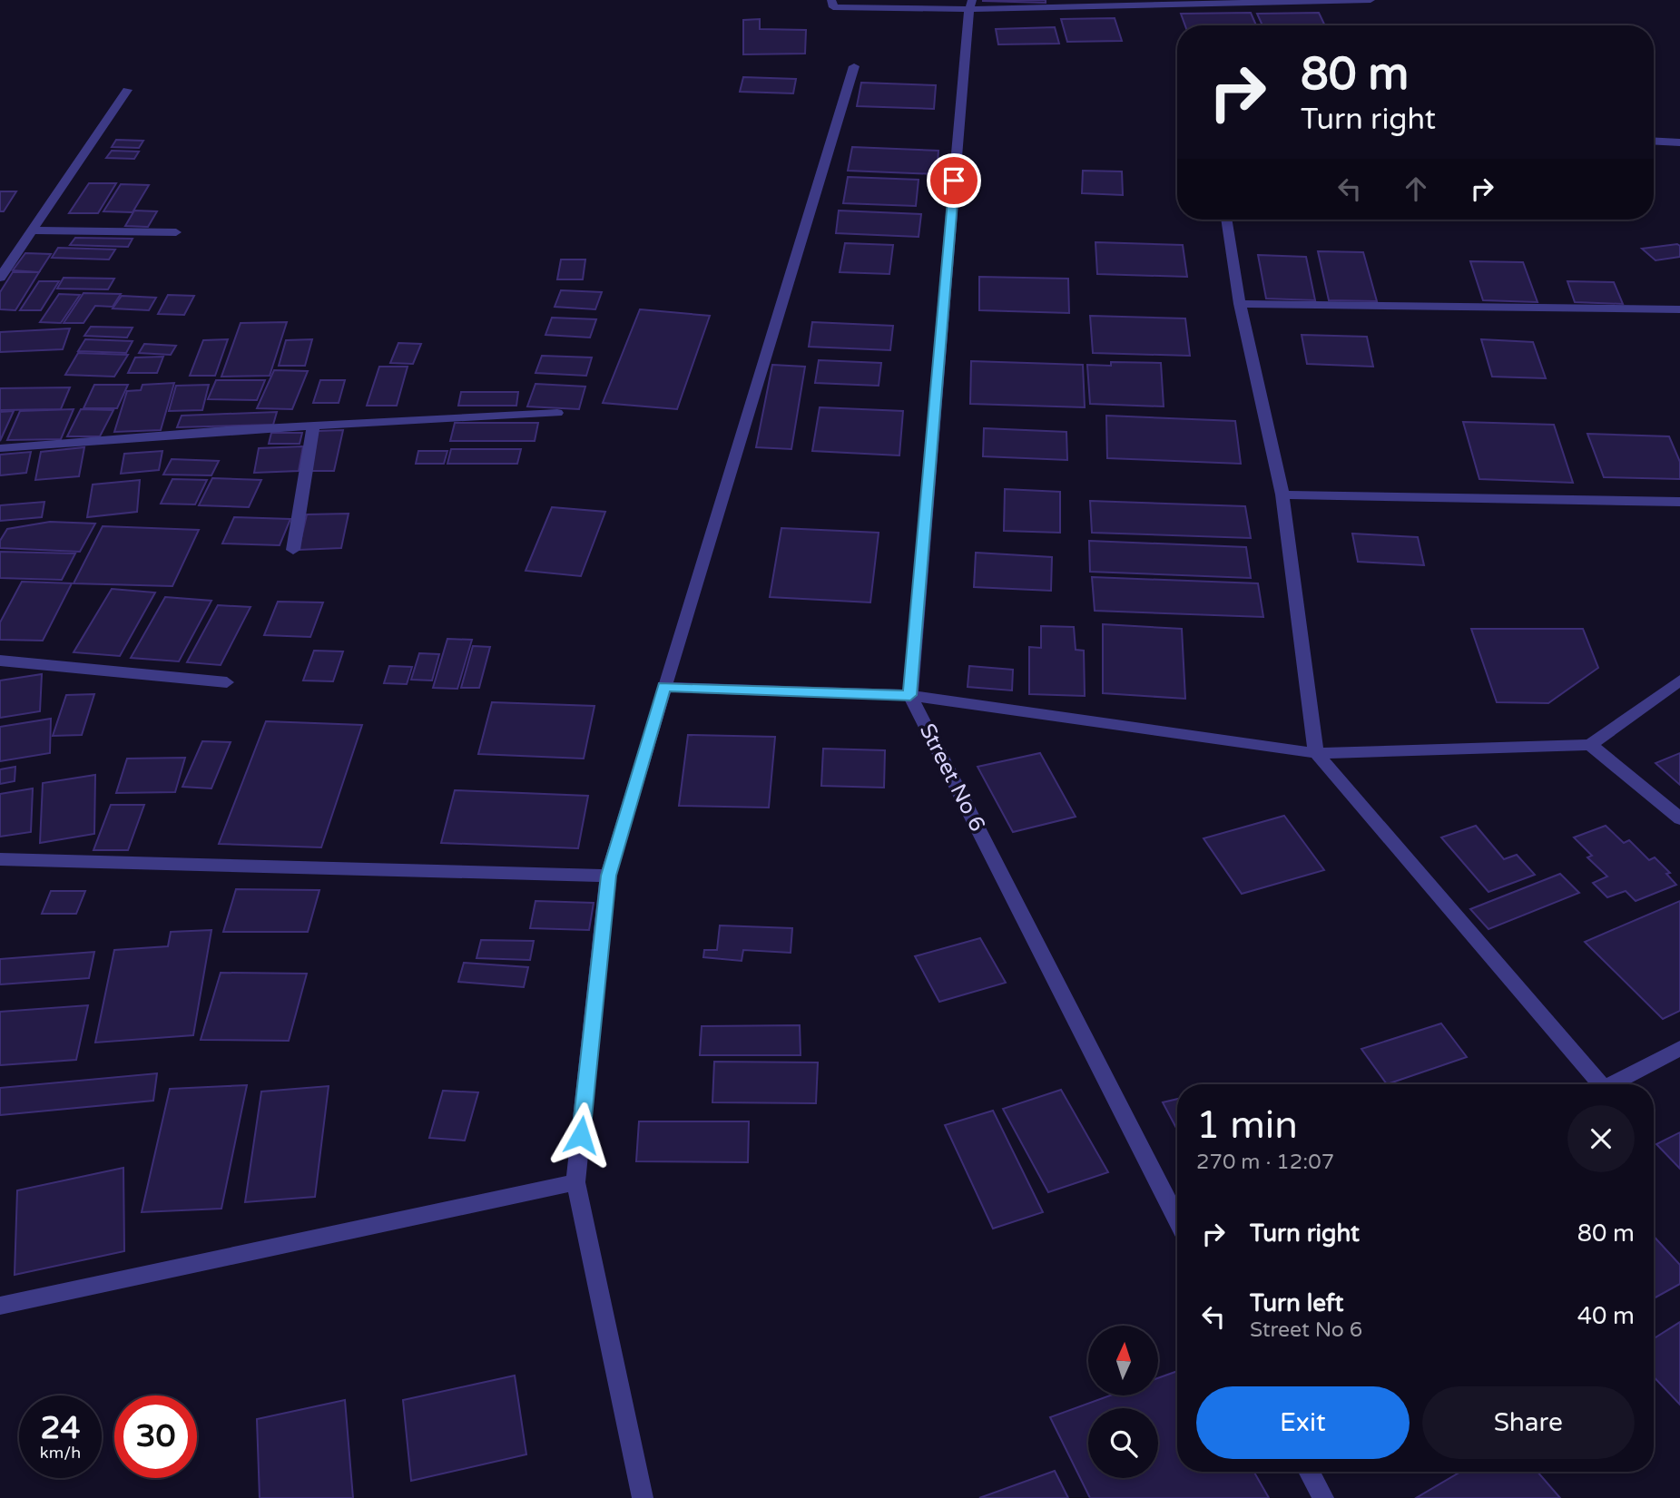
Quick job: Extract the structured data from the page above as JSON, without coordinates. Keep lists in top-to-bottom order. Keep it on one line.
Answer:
{"streets":{"street":["Street No 6"]},"north":"top","page":{"turn":["80 m","Turn right"],"heading":["1 min","270 m · 12:07"],"list":[{"name":"Turn right","value":"80 m"},{"name":"Turn left","note":"Street No 6","value":"40 m"}],"buttons":["Exit","Share"],"speed":"24 km/h","limit":"30"}}
